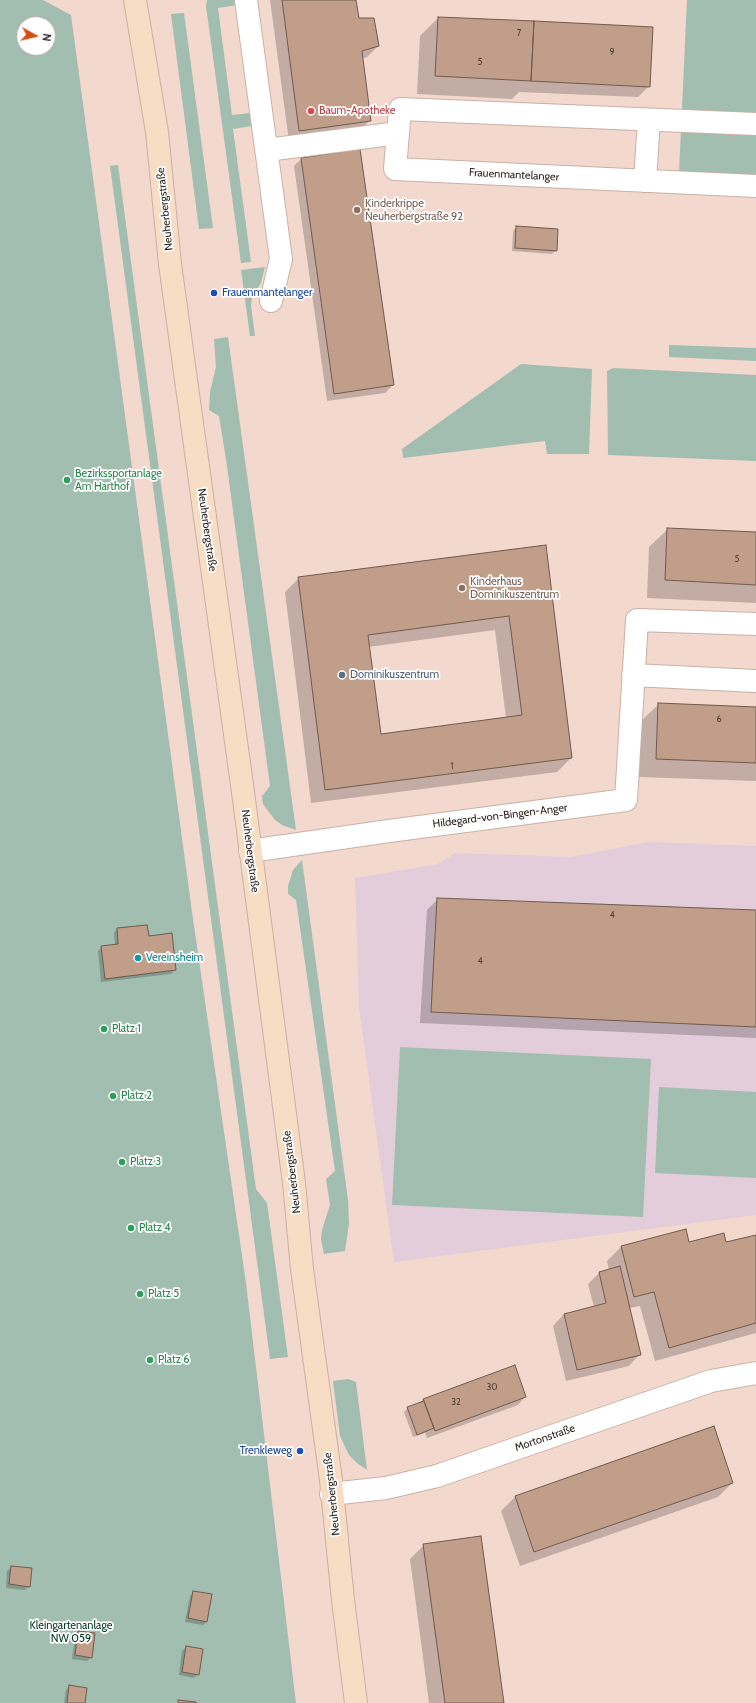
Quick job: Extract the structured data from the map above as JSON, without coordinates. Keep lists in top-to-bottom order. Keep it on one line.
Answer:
{"streets":{"main road":["Neuherbergstraße"],"street":["Frauenmantelanger","Hildegard-von-Bingen-Anger","Mortonstraße"]},"crossings":[["Neuherbergstraße","Hildegard-von-Bingen-Anger"],["Neuherbergstraße","Mortonstraße"]],"parks":["Kleingartenanlage NW 059"],"places":["Baum-Apotheke","Kinderkrippe Neuherbergstraße 92","Frauenmantelanger","Bezirkssportanlage Am Harthof","Kinderhaus Dominikuszentrum","Dominikuszentrum","Vereinsheim","Platz 1","Platz 2","Platz 3","Platz 4","Platz 5","Platz 6","Trenkleweg"],"house_numbers":["7","9","5","5","6","1","4","4","30","32"],"north":"right"}
